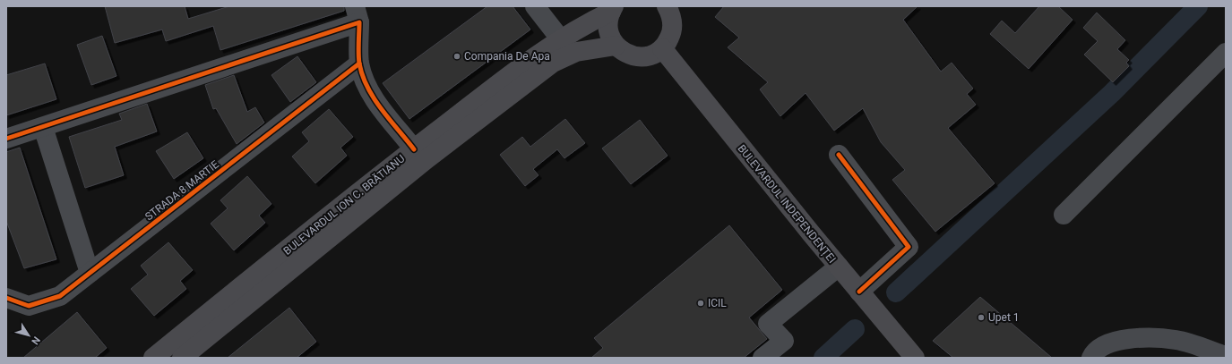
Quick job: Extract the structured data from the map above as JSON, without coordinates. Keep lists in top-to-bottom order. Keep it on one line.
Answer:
{"streets":{"main road":["BULEVARDUL INDEPENDENȚEI","BULEVARDUL ION C. BRĂTIANU"],"street":["STRADA 8 MARTIE"]},"places":["Compania De Apa","ICIL","Upet 1"],"north":"bottom right"}
